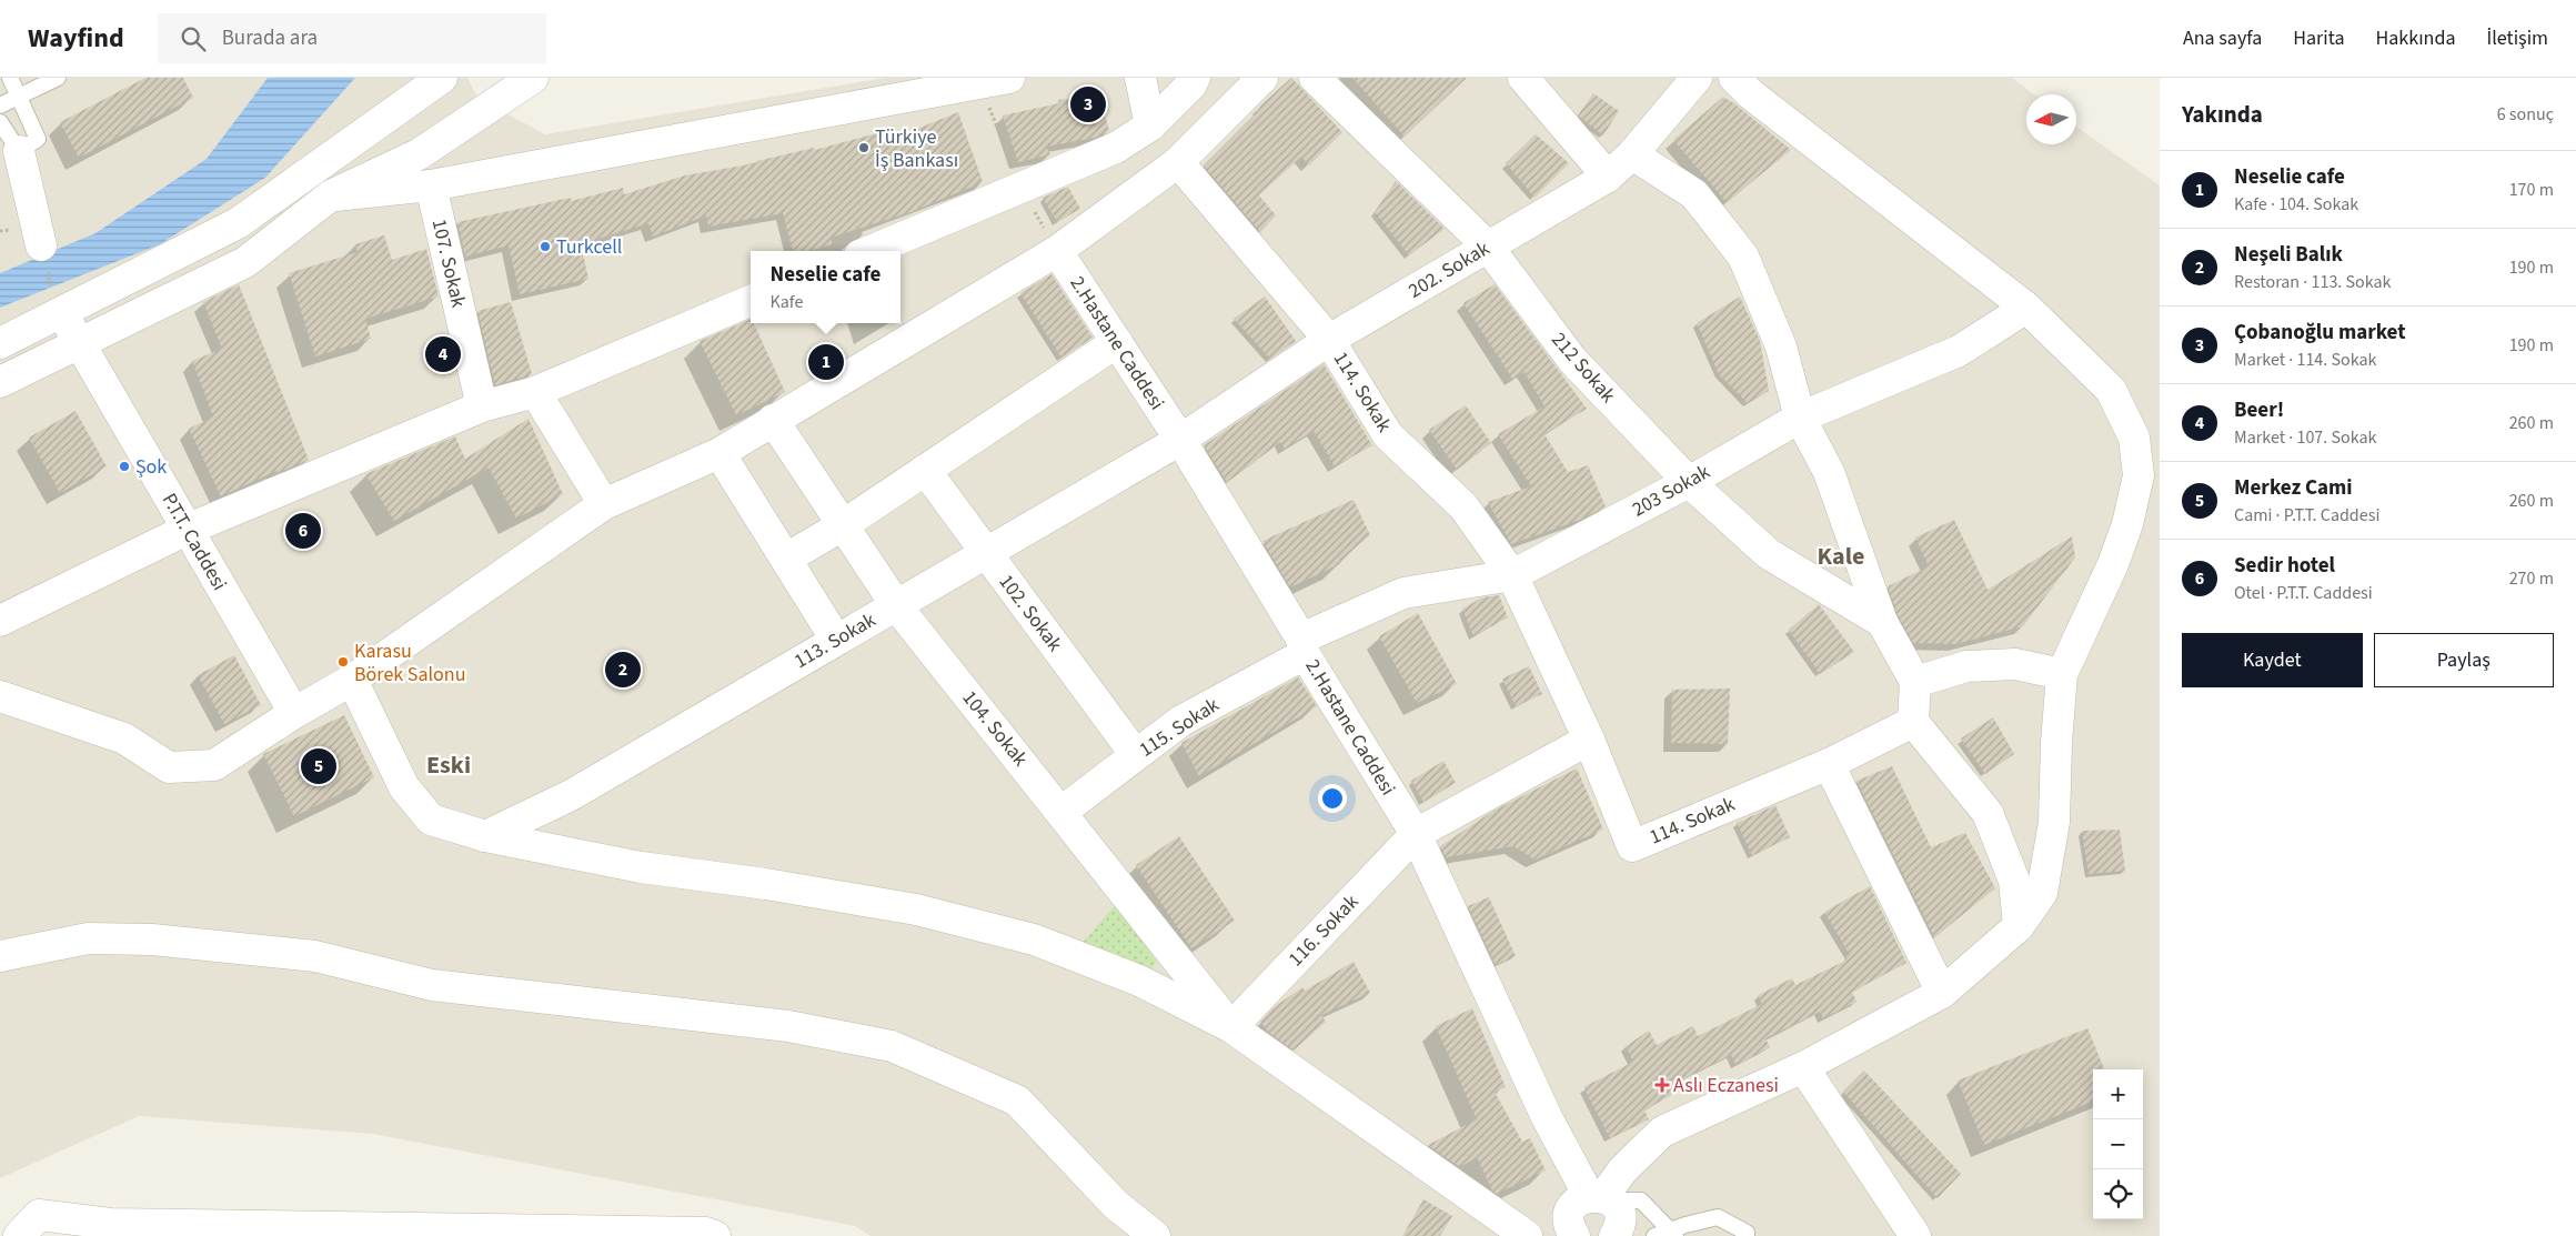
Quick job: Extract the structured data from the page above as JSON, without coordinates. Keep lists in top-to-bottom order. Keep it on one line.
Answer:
{"streets":{"street":["107. Sokak","202. Sokak","2.Hastane Caddesi","212 Sokak","114. Sokak","203 Sokak","P.T.T. Caddesi","102. Sokak","113. Sokak","115. Sokak","104. Sokak","116. Sokak"]},"crossings":[["202. Sokak","2.Hastane Caddesi"],["202. Sokak","212 Sokak"],["202. Sokak","114. Sokak"],["202. Sokak","113. Sokak"],["2.Hastane Caddesi","203 Sokak"],["2.Hastane Caddesi","113. Sokak"],["2.Hastane Caddesi","115. Sokak"],["2.Hastane Caddesi","116. Sokak"],["212 Sokak","203 Sokak"],["114. Sokak","203 Sokak"],["114. Sokak","116. Sokak"],["203 Sokak","115. Sokak"],["102. Sokak","113. Sokak"],["102. Sokak","115. Sokak"],["113. Sokak","104. Sokak"],["115. Sokak","104. Sokak"],["104. Sokak","116. Sokak"]],"districts":["Kale","Eski"],"places":{"other":["Türkiye İş Bankası","Turkcell","Şok","Karasu Börek Salonu"],"health":["Aslı Eczanesi"]},"north":"left","page":{"header":"Wayfind","search":"Burada ara","nav":["Ana sayfa","Harita","Hakkında","İletişim"],"heading":["Yakında","6 sonuç"],"pins":["3","4","1","6","2","5"],"list":[{"mark":"1","name":"Neselie cafe","note":"Kafe · 104. Sokak","value":"170 m"},{"mark":"2","name":"Neşeli Balık","note":"Restoran · 113. Sokak","value":"190 m"},{"mark":"3","name":"Çobanoğlu market","note":"Market · 114. Sokak","value":"190 m"},{"mark":"4","name":"Beer!","note":"Market · 107. Sokak","value":"260 m"},{"mark":"5","name":"Merkez Cami","note":"Cami · P.T.T. Caddesi","value":"260 m"},{"mark":"6","name":"Sedir hotel","note":"Otel · P.T.T. Caddesi","value":"270 m"}],"popup":["Neselie cafe","Kafe"],"buttons":["Kaydet","Paylaş"],"map_buttons":["+","−"]}}
